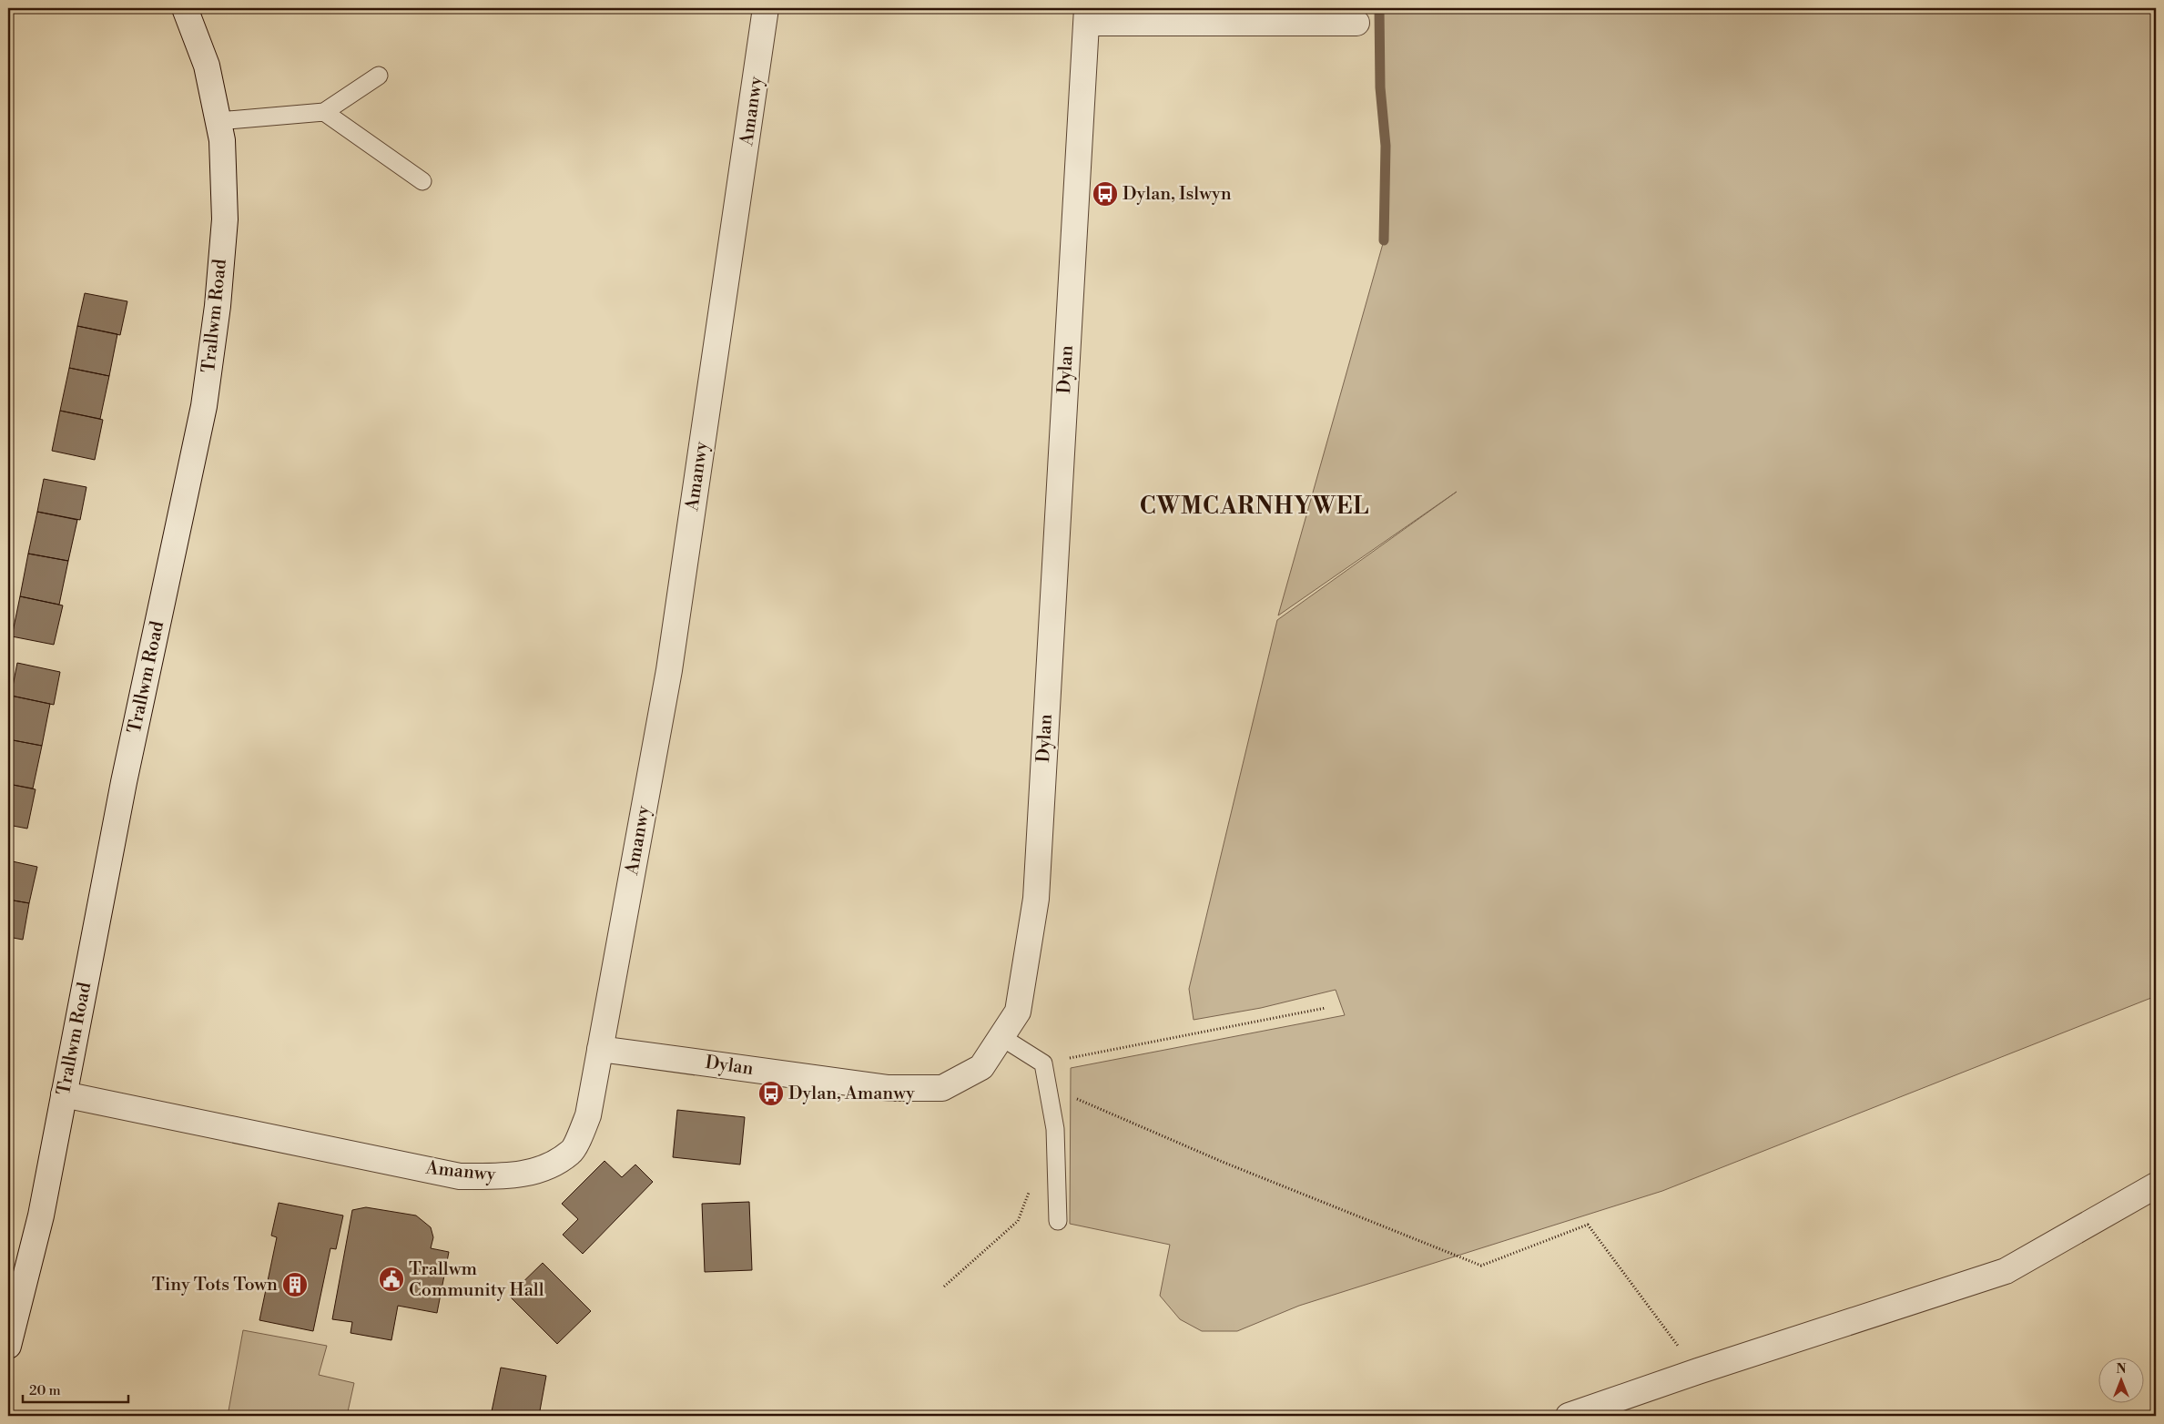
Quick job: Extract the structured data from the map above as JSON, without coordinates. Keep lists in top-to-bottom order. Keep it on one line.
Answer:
{"streets":{"street":["Amanwy","Trallwm Road","Dylan"]},"crossings":[["Amanwy","Trallwm Road"],["Amanwy","Dylan"]],"districts":["CWMCARNHYWEL"],"places":{"bus stop":["Dylan, Islwyn","Dylan, Amanwy"],"public building":["Trallwm Community Hall"],"building":["Tiny Tots Town"]},"scale_bar":"20 m","north":"top"}
